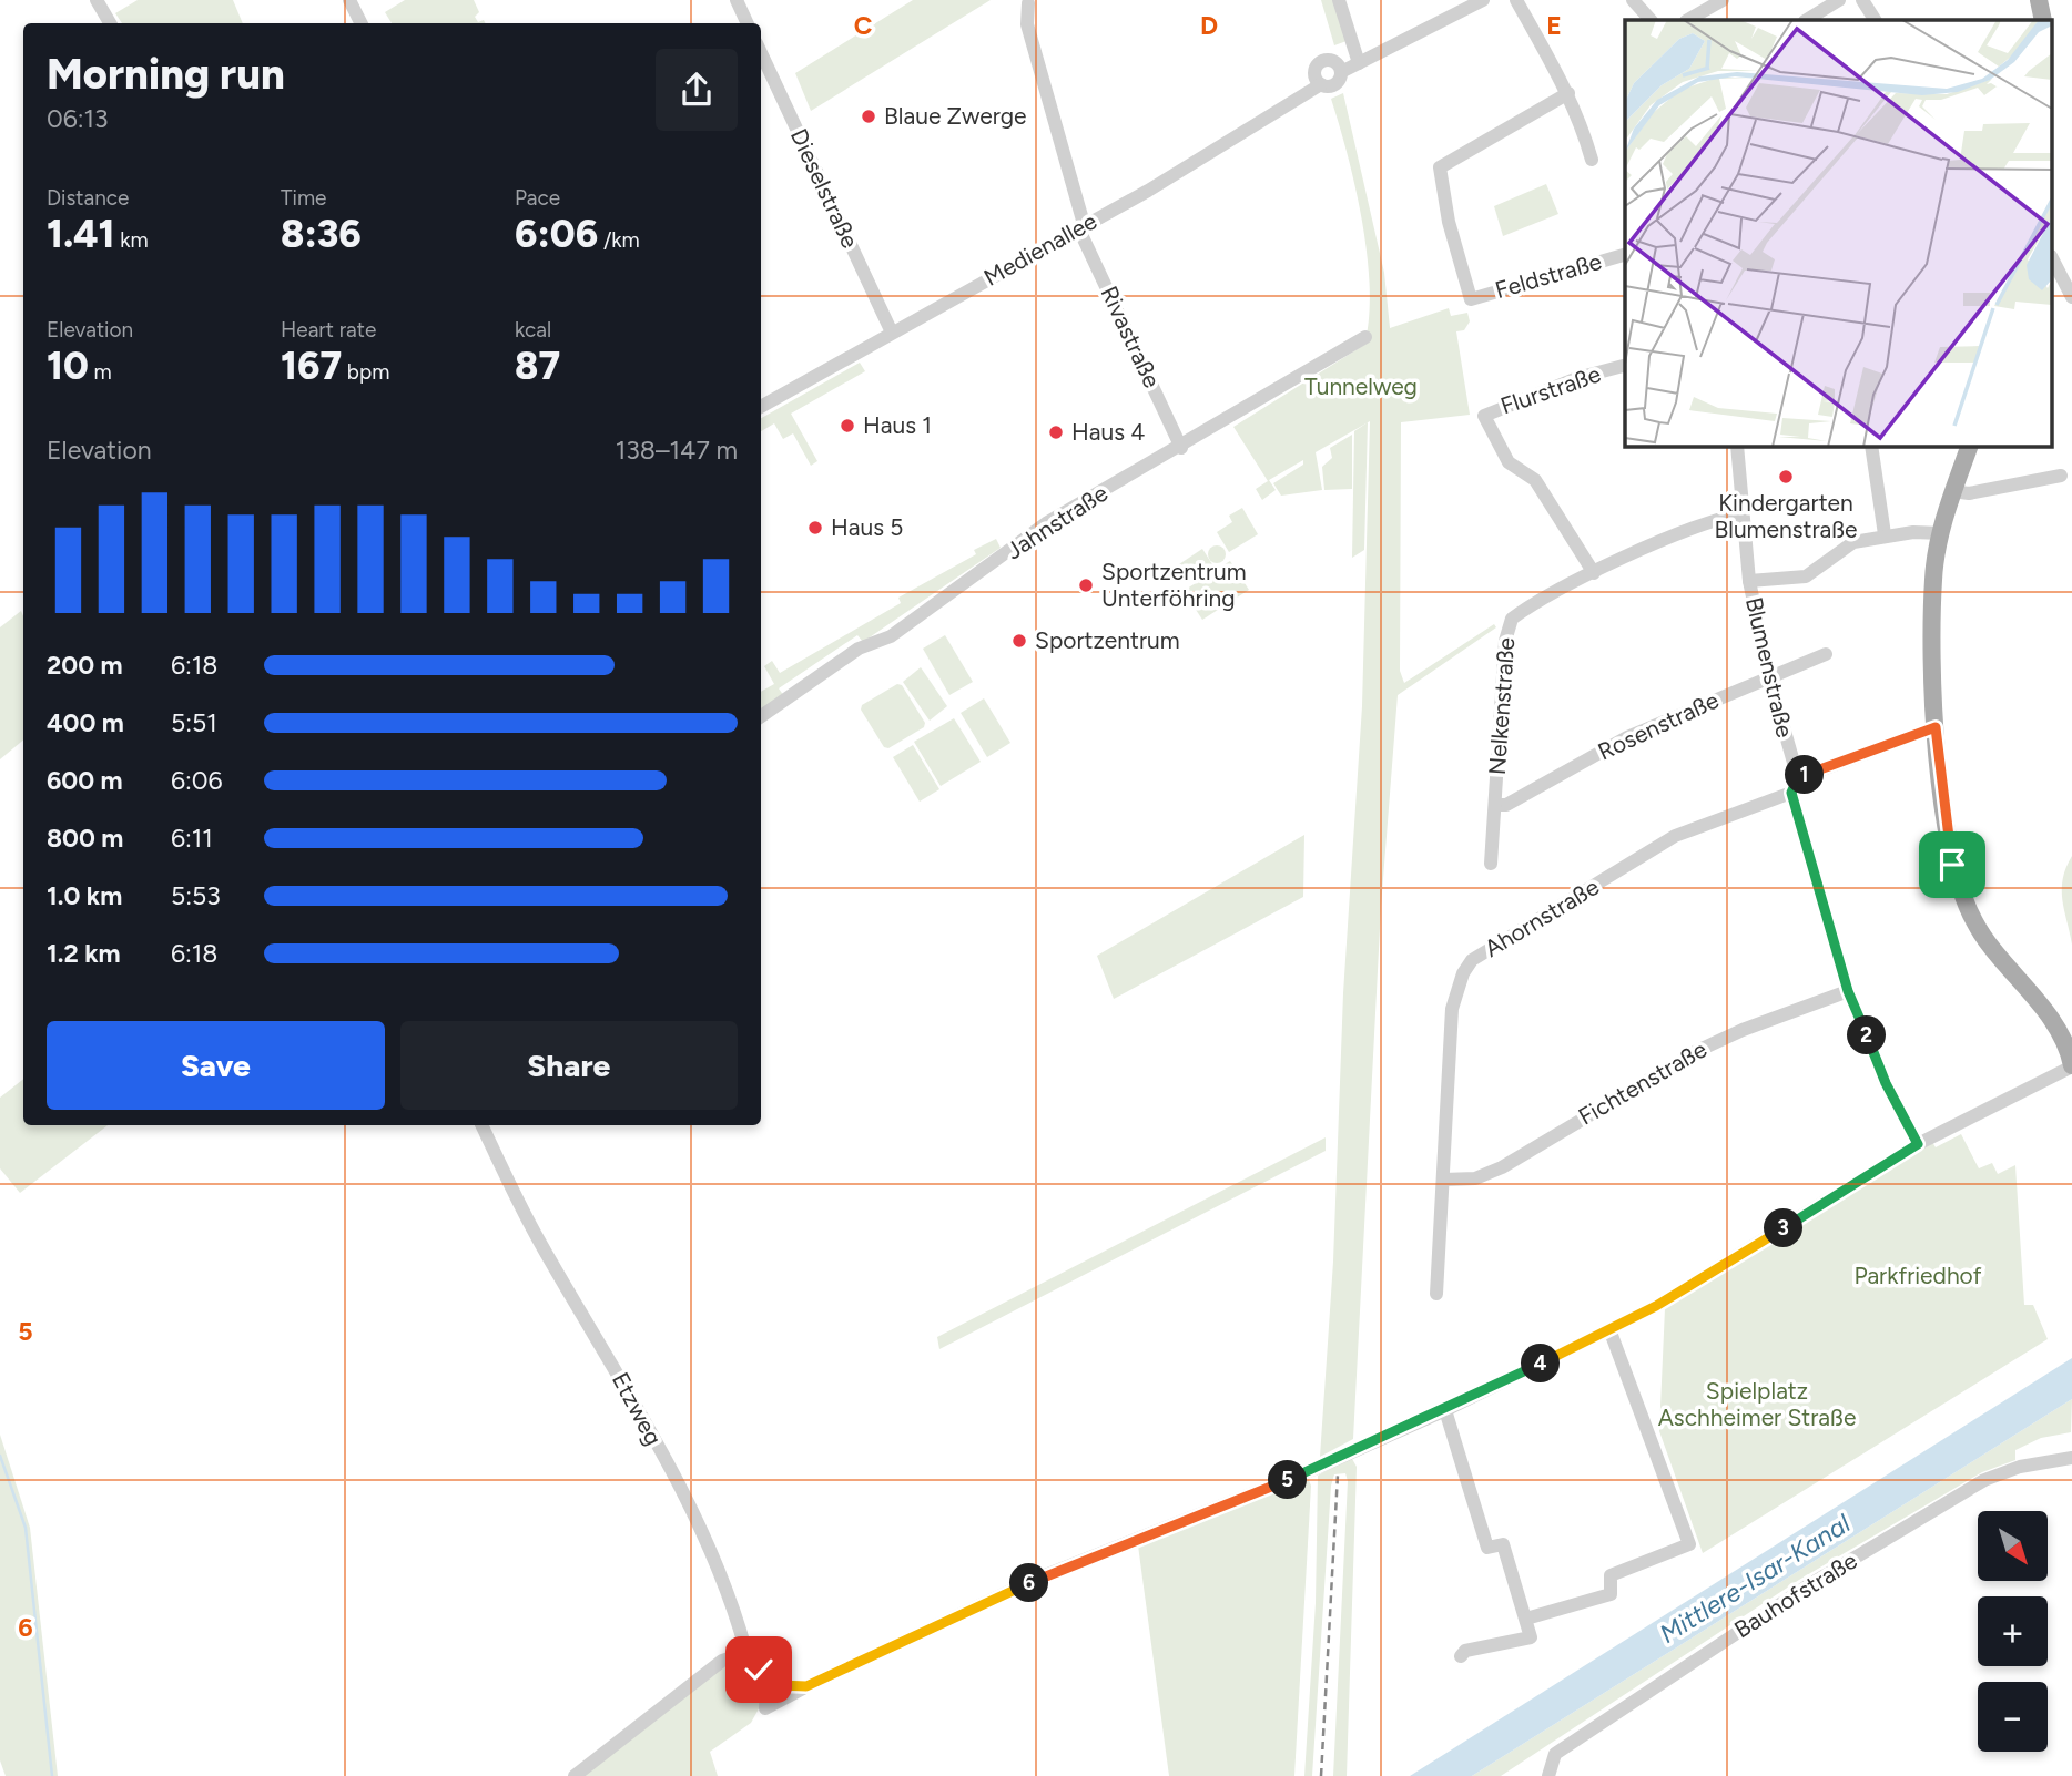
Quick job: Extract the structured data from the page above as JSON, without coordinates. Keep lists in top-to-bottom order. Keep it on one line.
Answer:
{"streets":{"street":["Dieselstraße","Medienallee","Feldstraße","Rivastraße","Flurstraße","Jahnstraße","Blumenstraße","Nelkenstraße","Rosenstraße","Ahornstraße","Fichtenstraße","Etzweg","Bauhofstraße"]},"crossings":[["Dieselstraße","Medienallee"],["Medienallee","Rivastraße"],["Rivastraße","Jahnstraße"],["Flurstraße","Nelkenstraße"],["Blumenstraße","Nelkenstraße"],["Blumenstraße","Rosenstraße"],["Nelkenstraße","Rosenstraße"],["Ahornstraße","Fichtenstraße"]],"water":["Mittlere-Isar-Kanal"],"parks":["Tunnelweg","Parkfriedhof","Spielplatz Aschheimer Straße"],"places":["Blaue Zwerge","Haus 1","Haus 4","Kindergarten Blumenstraße","Haus 5","Sportzentrum Unterföhring","Sportzentrum"],"north":"bottom right","page":{"heading":["Morning run","06:13"],"stats":[["Distance","1.41 km"],["Time","8:36"],["Pace","6:06 /km"],["Elevation","10 m"],["Heart rate","167 bpm"],["kcal","87"]],"chart":["Elevation","138–147 m"],"list":[{"name":"200 m","note":"6:18"},{"name":"400 m","note":"5:51"},{"name":"600 m","note":"6:06"},{"name":"800 m","note":"6:11"},{"name":"1.0 km","note":"5:53"},{"name":"1.2 km","note":"6:18"}],"pins":["1","2","3","4","5","6"],"buttons":["Save","Share"],"map_buttons":["+","−"]},"grid":{"columns":["C","D","E"],"rows":["5","6"]}}
